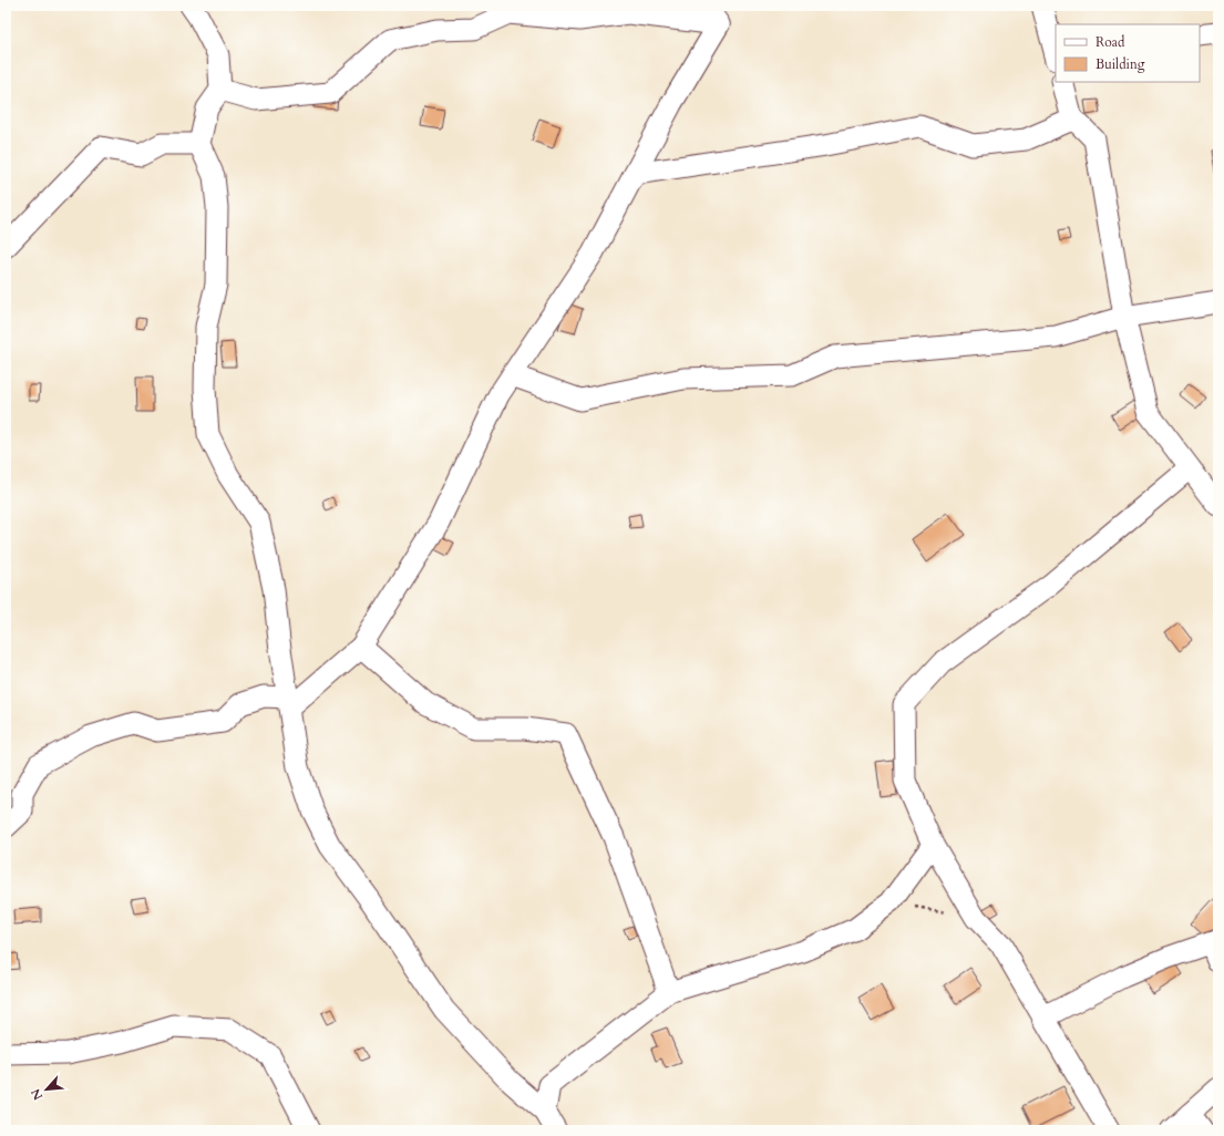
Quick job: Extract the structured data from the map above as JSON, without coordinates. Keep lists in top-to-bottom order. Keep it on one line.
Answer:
{"legend":["Road","Building"],"north":"bottom left"}
